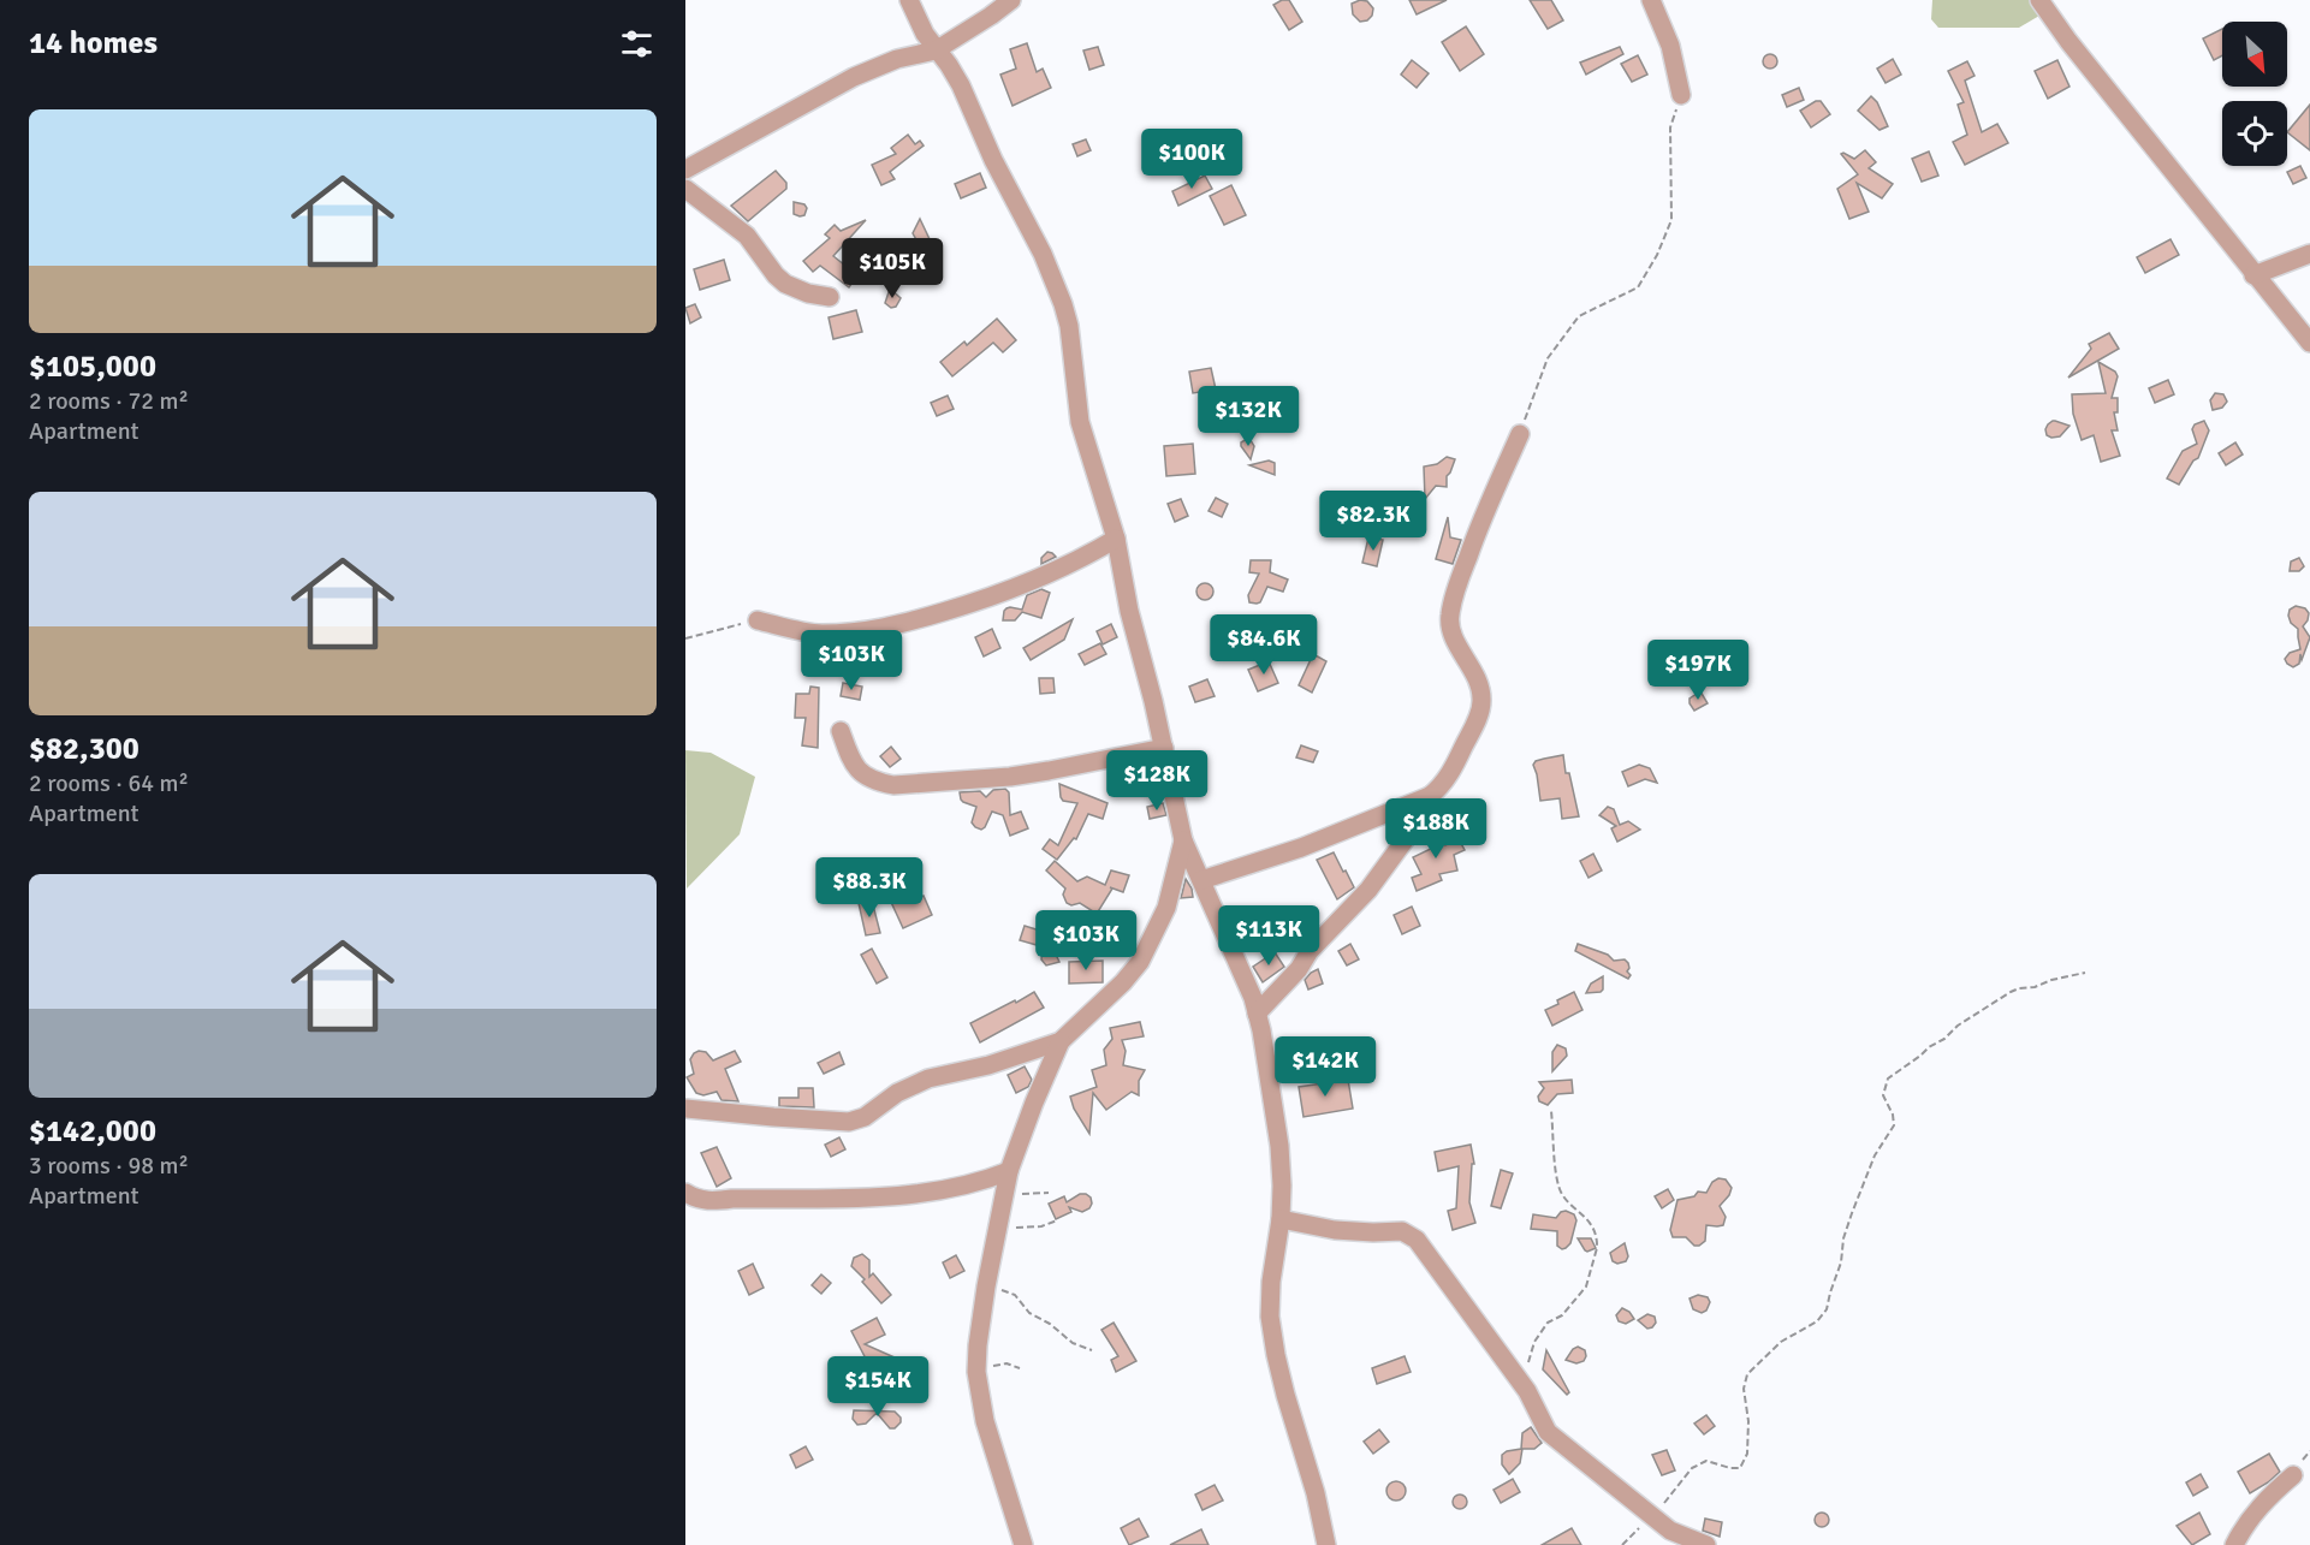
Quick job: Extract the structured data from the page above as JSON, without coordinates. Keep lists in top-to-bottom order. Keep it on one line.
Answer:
{"north":"bottom right","page":{"heading":"14 homes","list":[{"name":"$105,000","note":"2 rooms · 72 m² · Apartment"},{"name":"$82,300","note":"2 rooms · 64 m² · Apartment"},{"name":"$142,000","note":"3 rooms · 98 m² · Apartment"}],"price":["$100K","$105K","$132K","$82.3K","$84.6K","$103K","$197K","$128K","$188K","$88.3K","$113K","$103K","$142K","$154K"]}}
